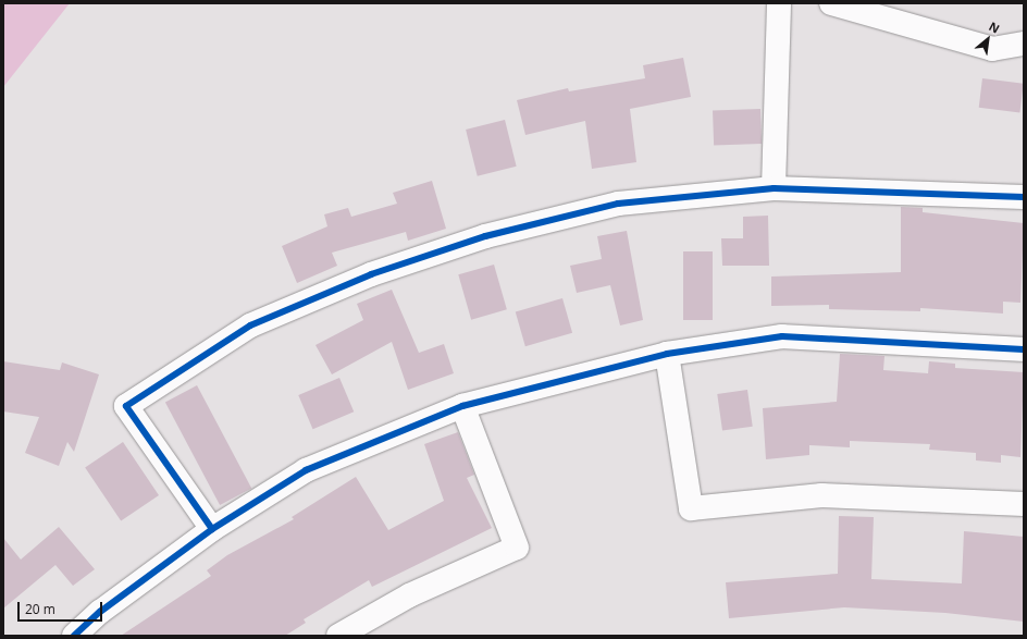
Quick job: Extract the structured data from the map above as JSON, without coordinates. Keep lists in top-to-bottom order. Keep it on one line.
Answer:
{"scale_bar":"20 m","north":"top right"}
